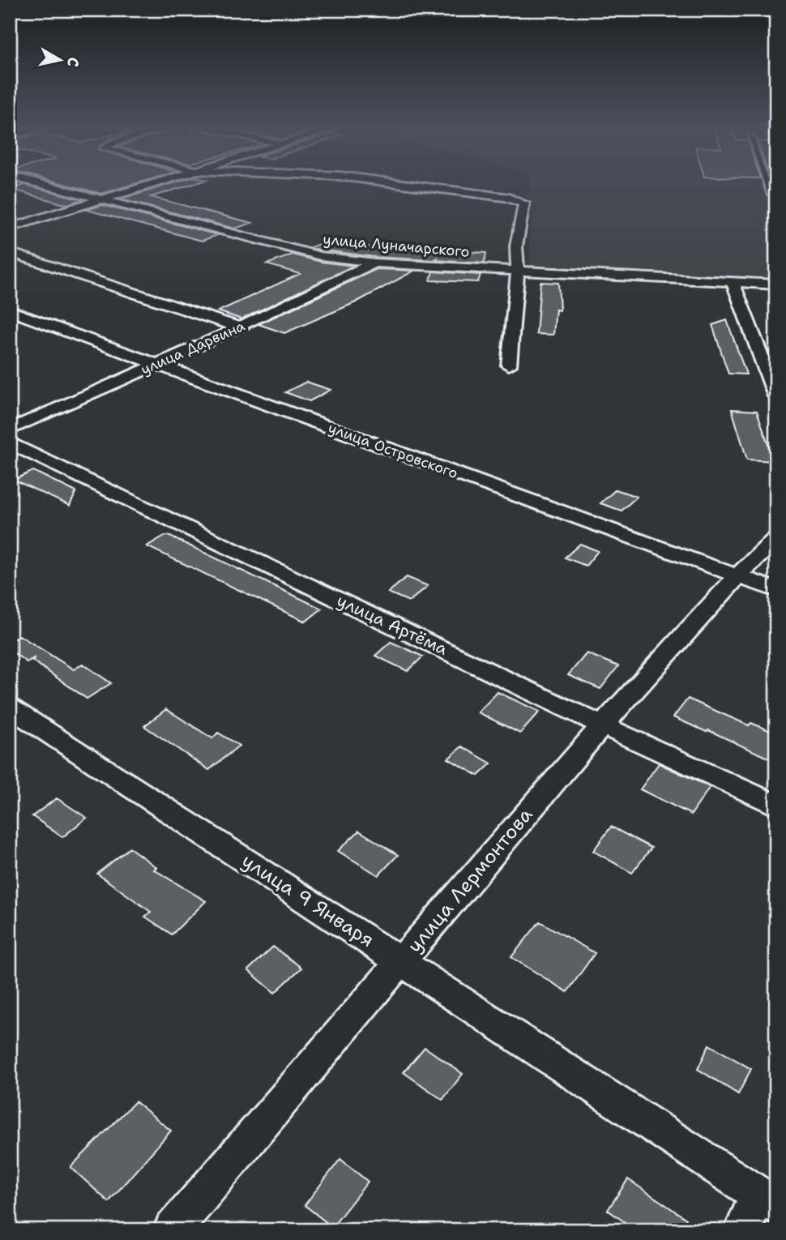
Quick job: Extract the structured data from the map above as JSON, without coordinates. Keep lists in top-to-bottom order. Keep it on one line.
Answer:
{"streets":{"street":["улица Луначарского","улица Дарвина","улица Островского","улица Артёма","улица Лермонтова","улица 9 Января"]},"crossings":[["улица Луначарского","улица Дарвина"],["улица Дарвина","улица Островского"],["улица Островского","улица Лермонтова"],["улица Артёма","улица Лермонтова"],["улица Лермонтова","улица 9 Января"]],"north":"right"}
